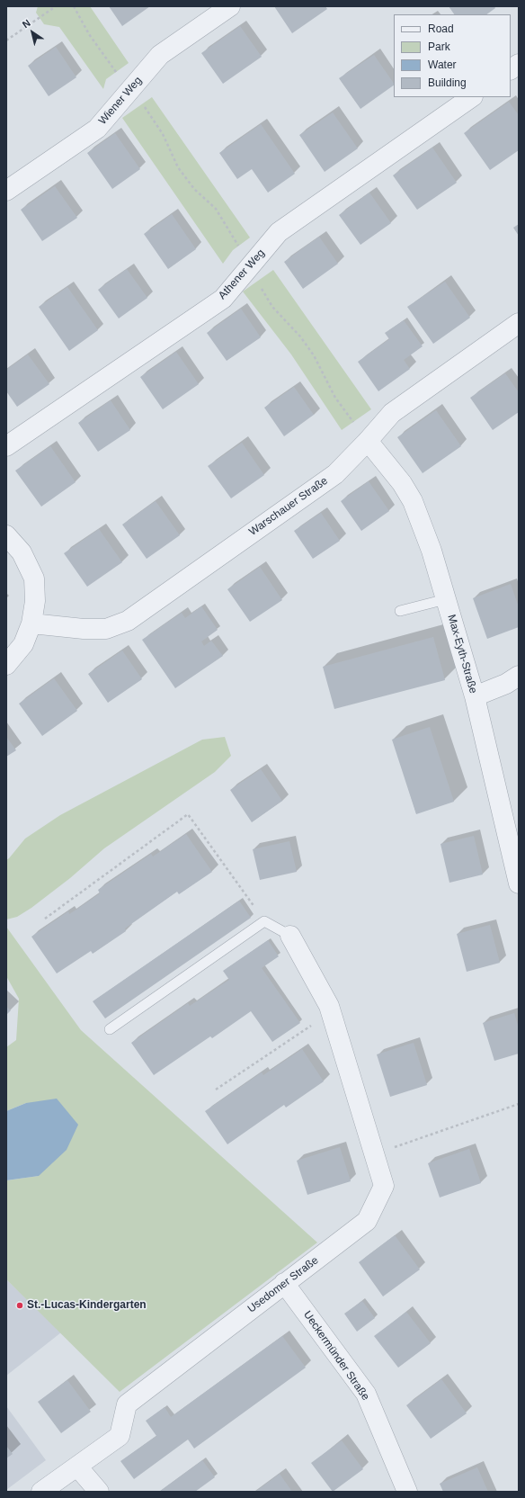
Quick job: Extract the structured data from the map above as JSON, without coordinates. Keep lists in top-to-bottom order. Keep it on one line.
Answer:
{"streets":{"street":["Wiener Weg","Athener Weg","Warschauer Straße","Max-Eyth-Straße","Usedomer Straße","Ueckermünder Straße"]},"crossings":[["Warschauer Straße","Max-Eyth-Straße"],["Usedomer Straße","Ueckermünder Straße"]],"places":["St.-Lucas-Kindergarten"],"legend":["Road","Park","Water","Building"],"north":"top left"}
